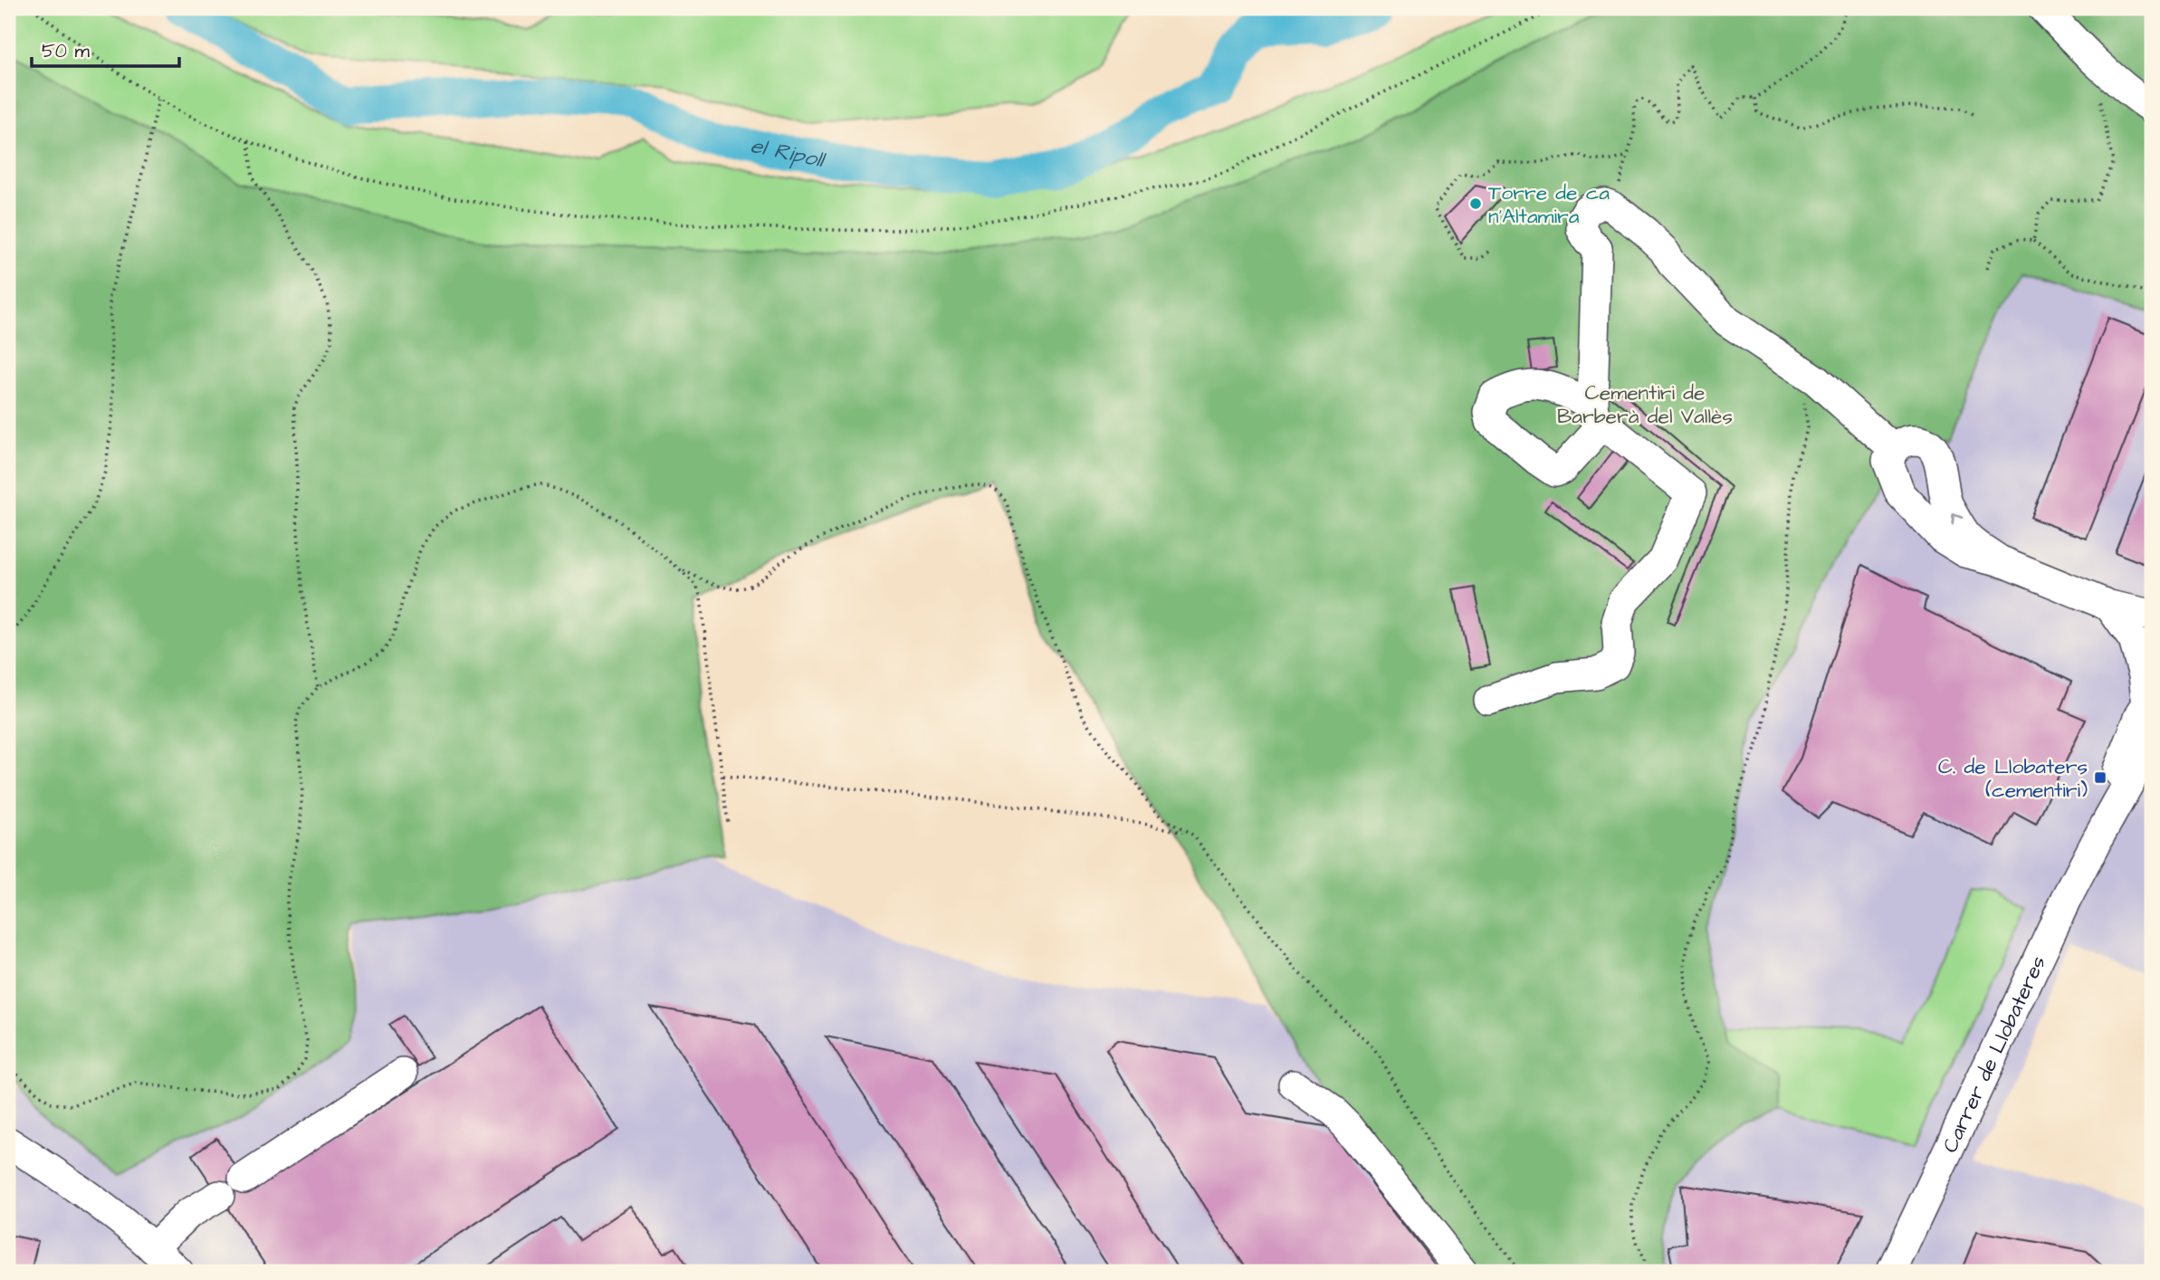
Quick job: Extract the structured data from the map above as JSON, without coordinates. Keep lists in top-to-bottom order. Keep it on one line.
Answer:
{"streets":{"street":["Carrer de Llobateres"]},"water":["el Ripoll"],"parks":["Cementiri de Barberà del Vallès"],"places":{"other":["Torre de ca n'Altamira"],"transit":["C. de Llobaters (cementiri)"]},"scale_bar":"50 m"}
